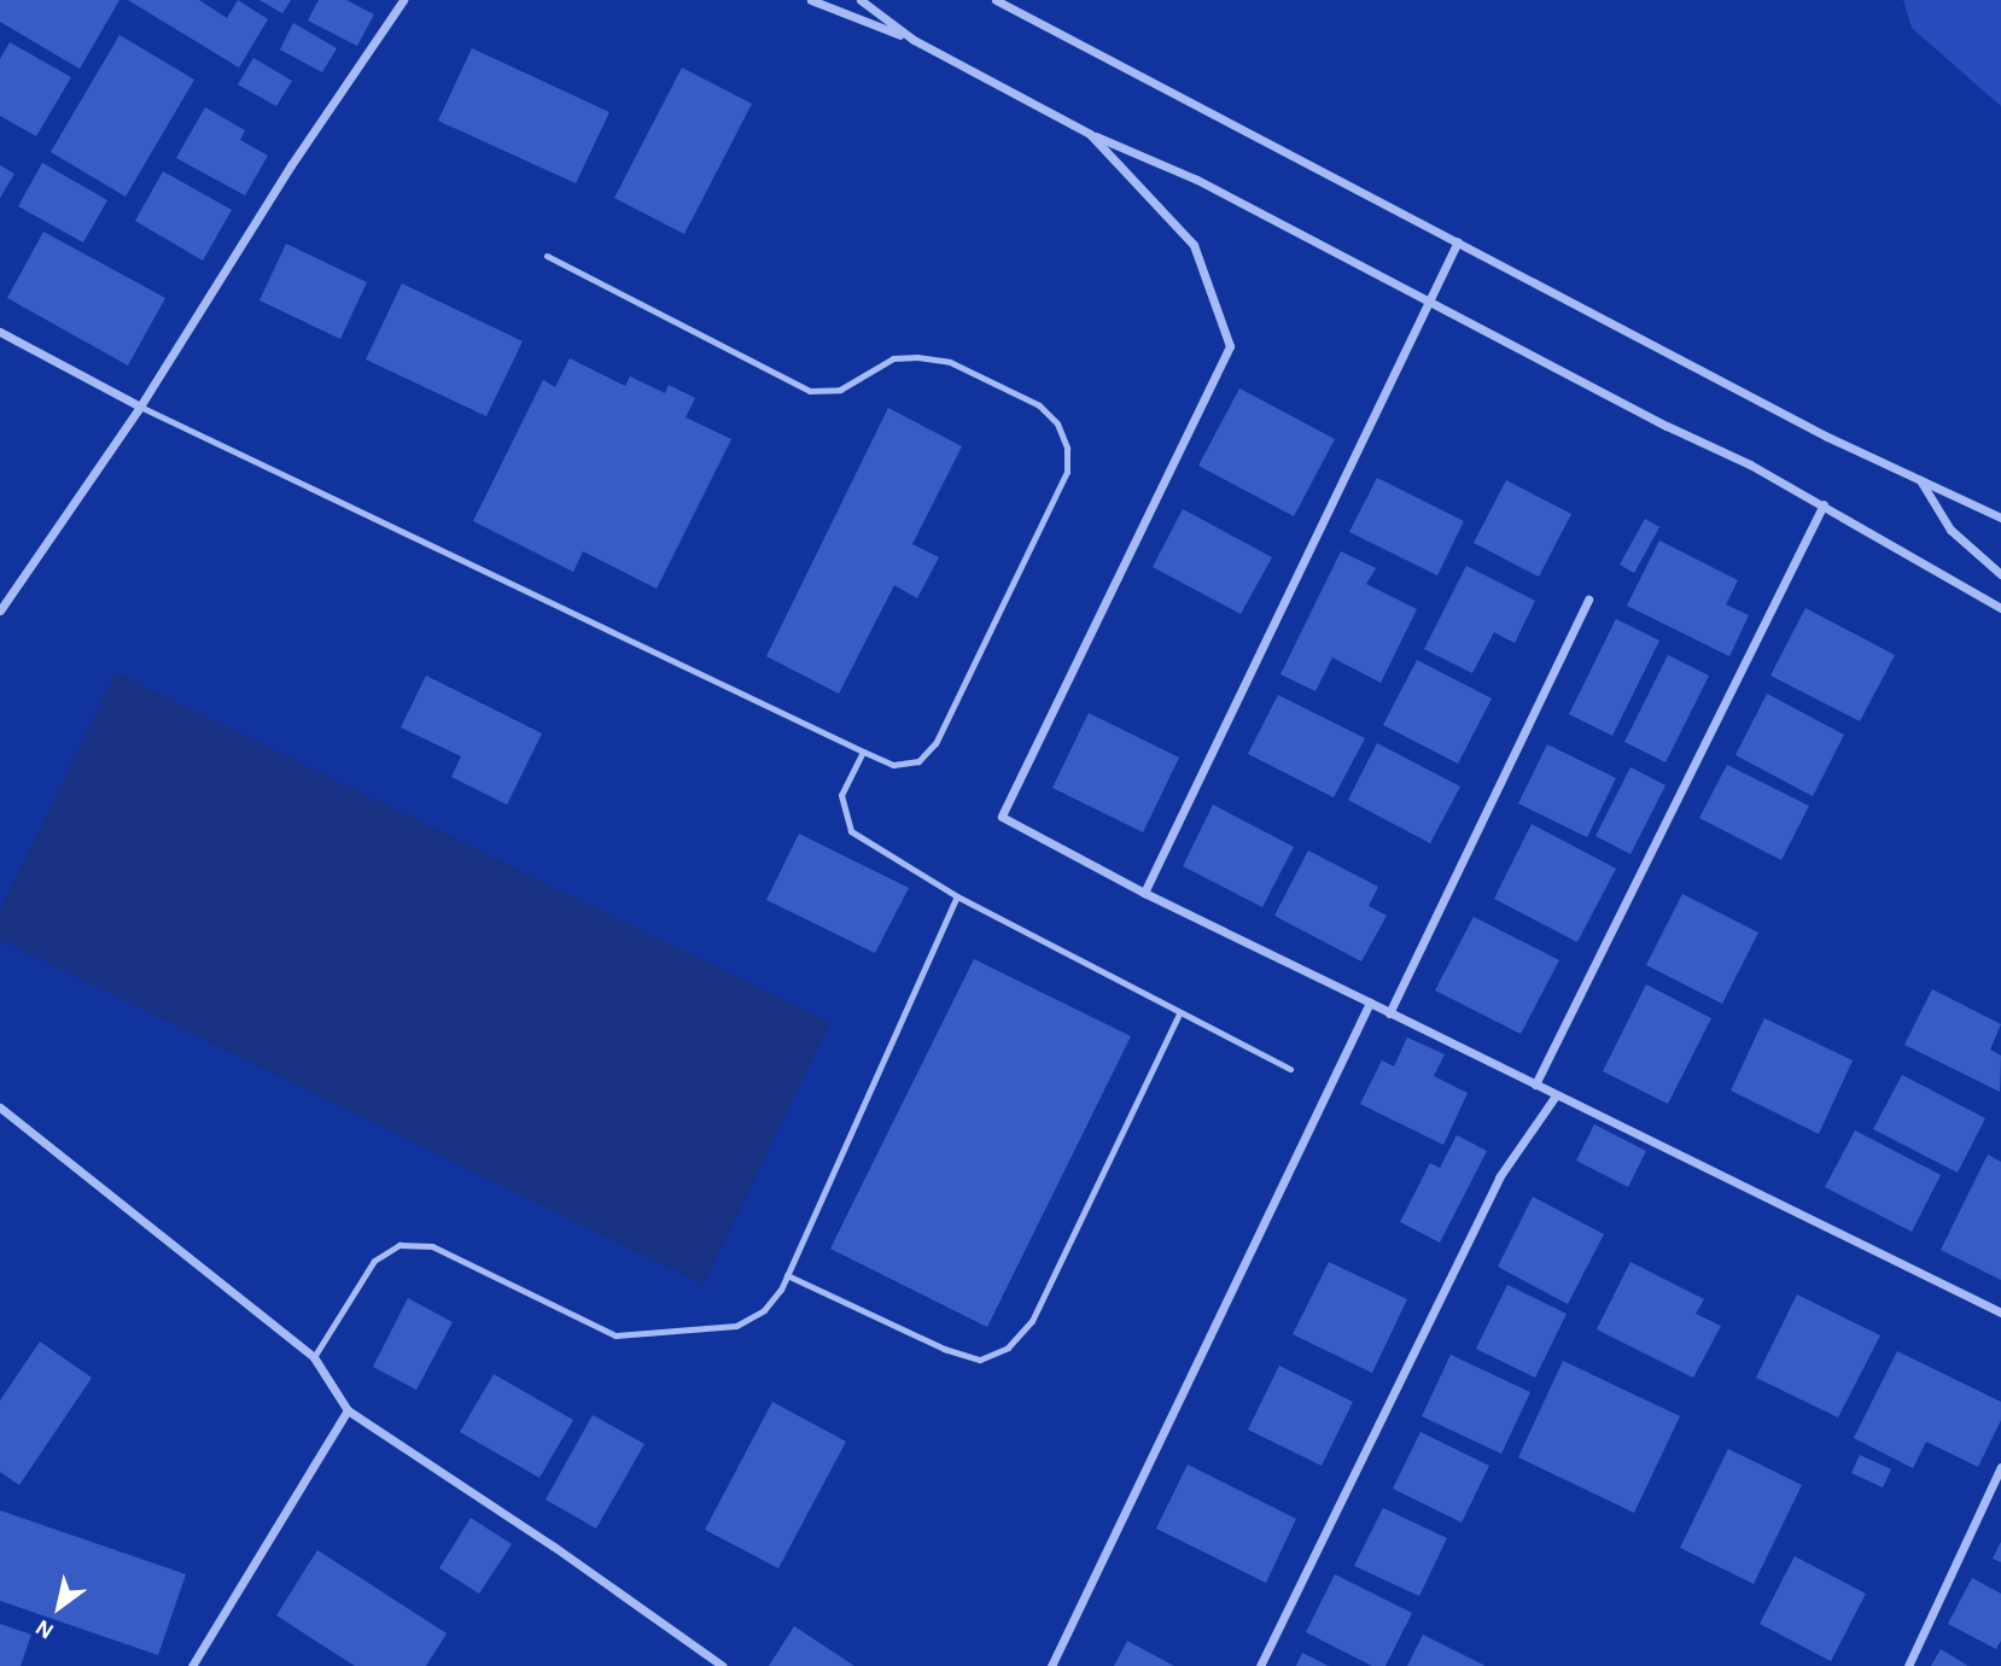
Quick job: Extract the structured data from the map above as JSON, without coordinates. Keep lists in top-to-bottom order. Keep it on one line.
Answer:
{"north":"bottom left"}
